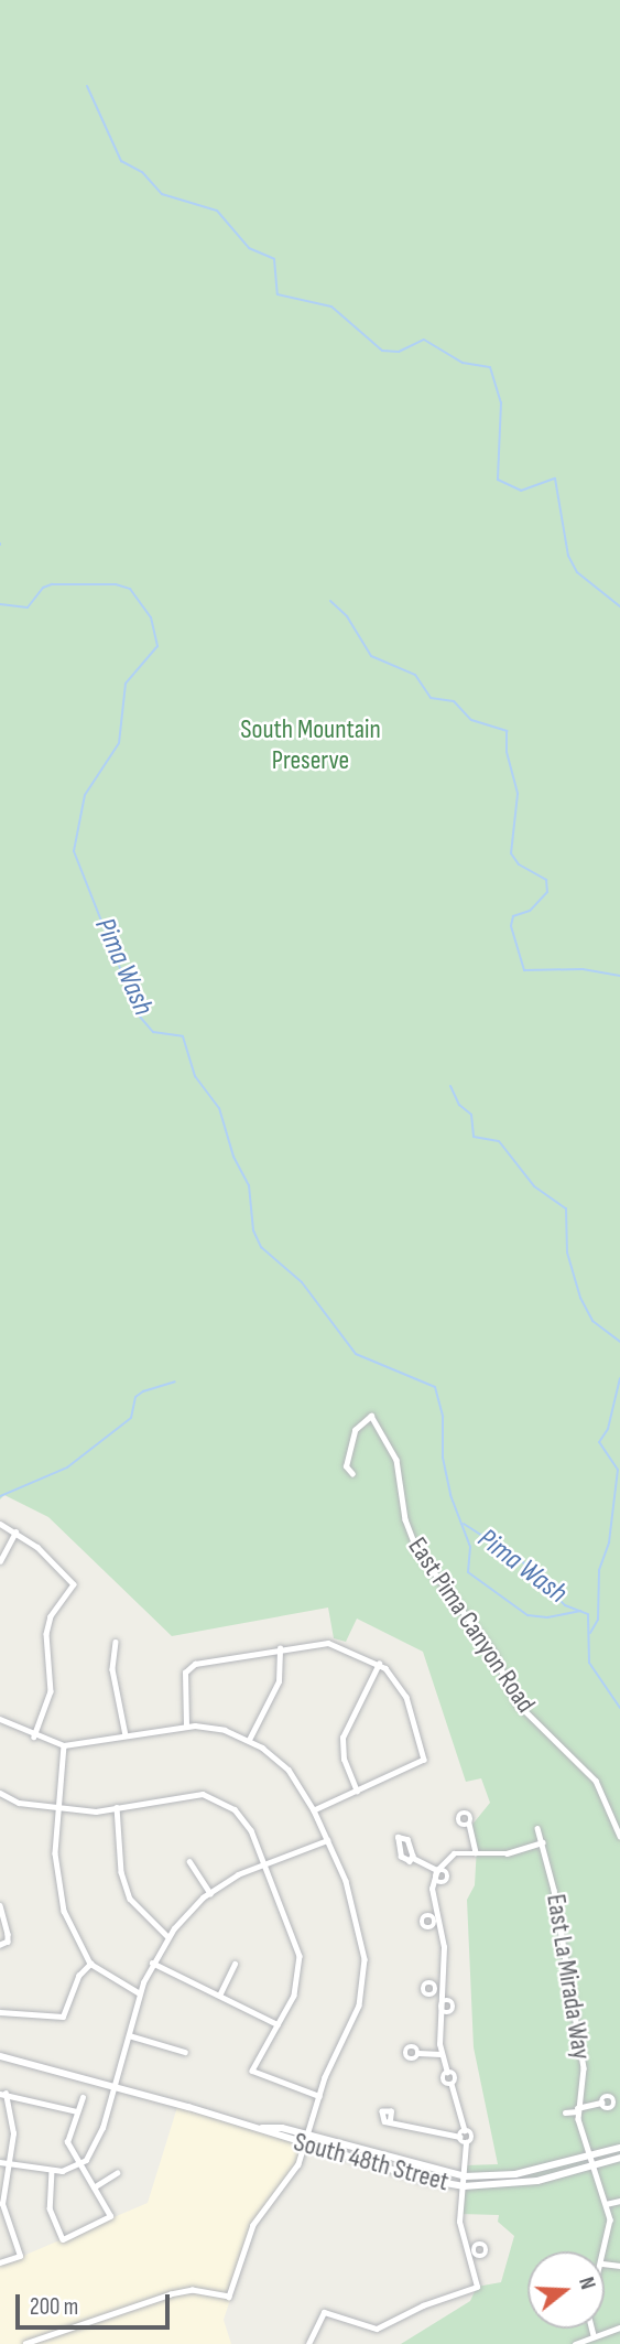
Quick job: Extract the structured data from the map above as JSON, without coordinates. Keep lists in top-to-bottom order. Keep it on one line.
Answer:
{"streets":{"main road":["South 48th Street"],"street":["East Pima Canyon Road","East La Mirada Way"]},"crossings":[["East La Mirada Way","South 48th Street"]],"water":["Pima Wash"],"parks":["South Mountain Preserve"],"scale_bar":"200 m","north":"right"}
